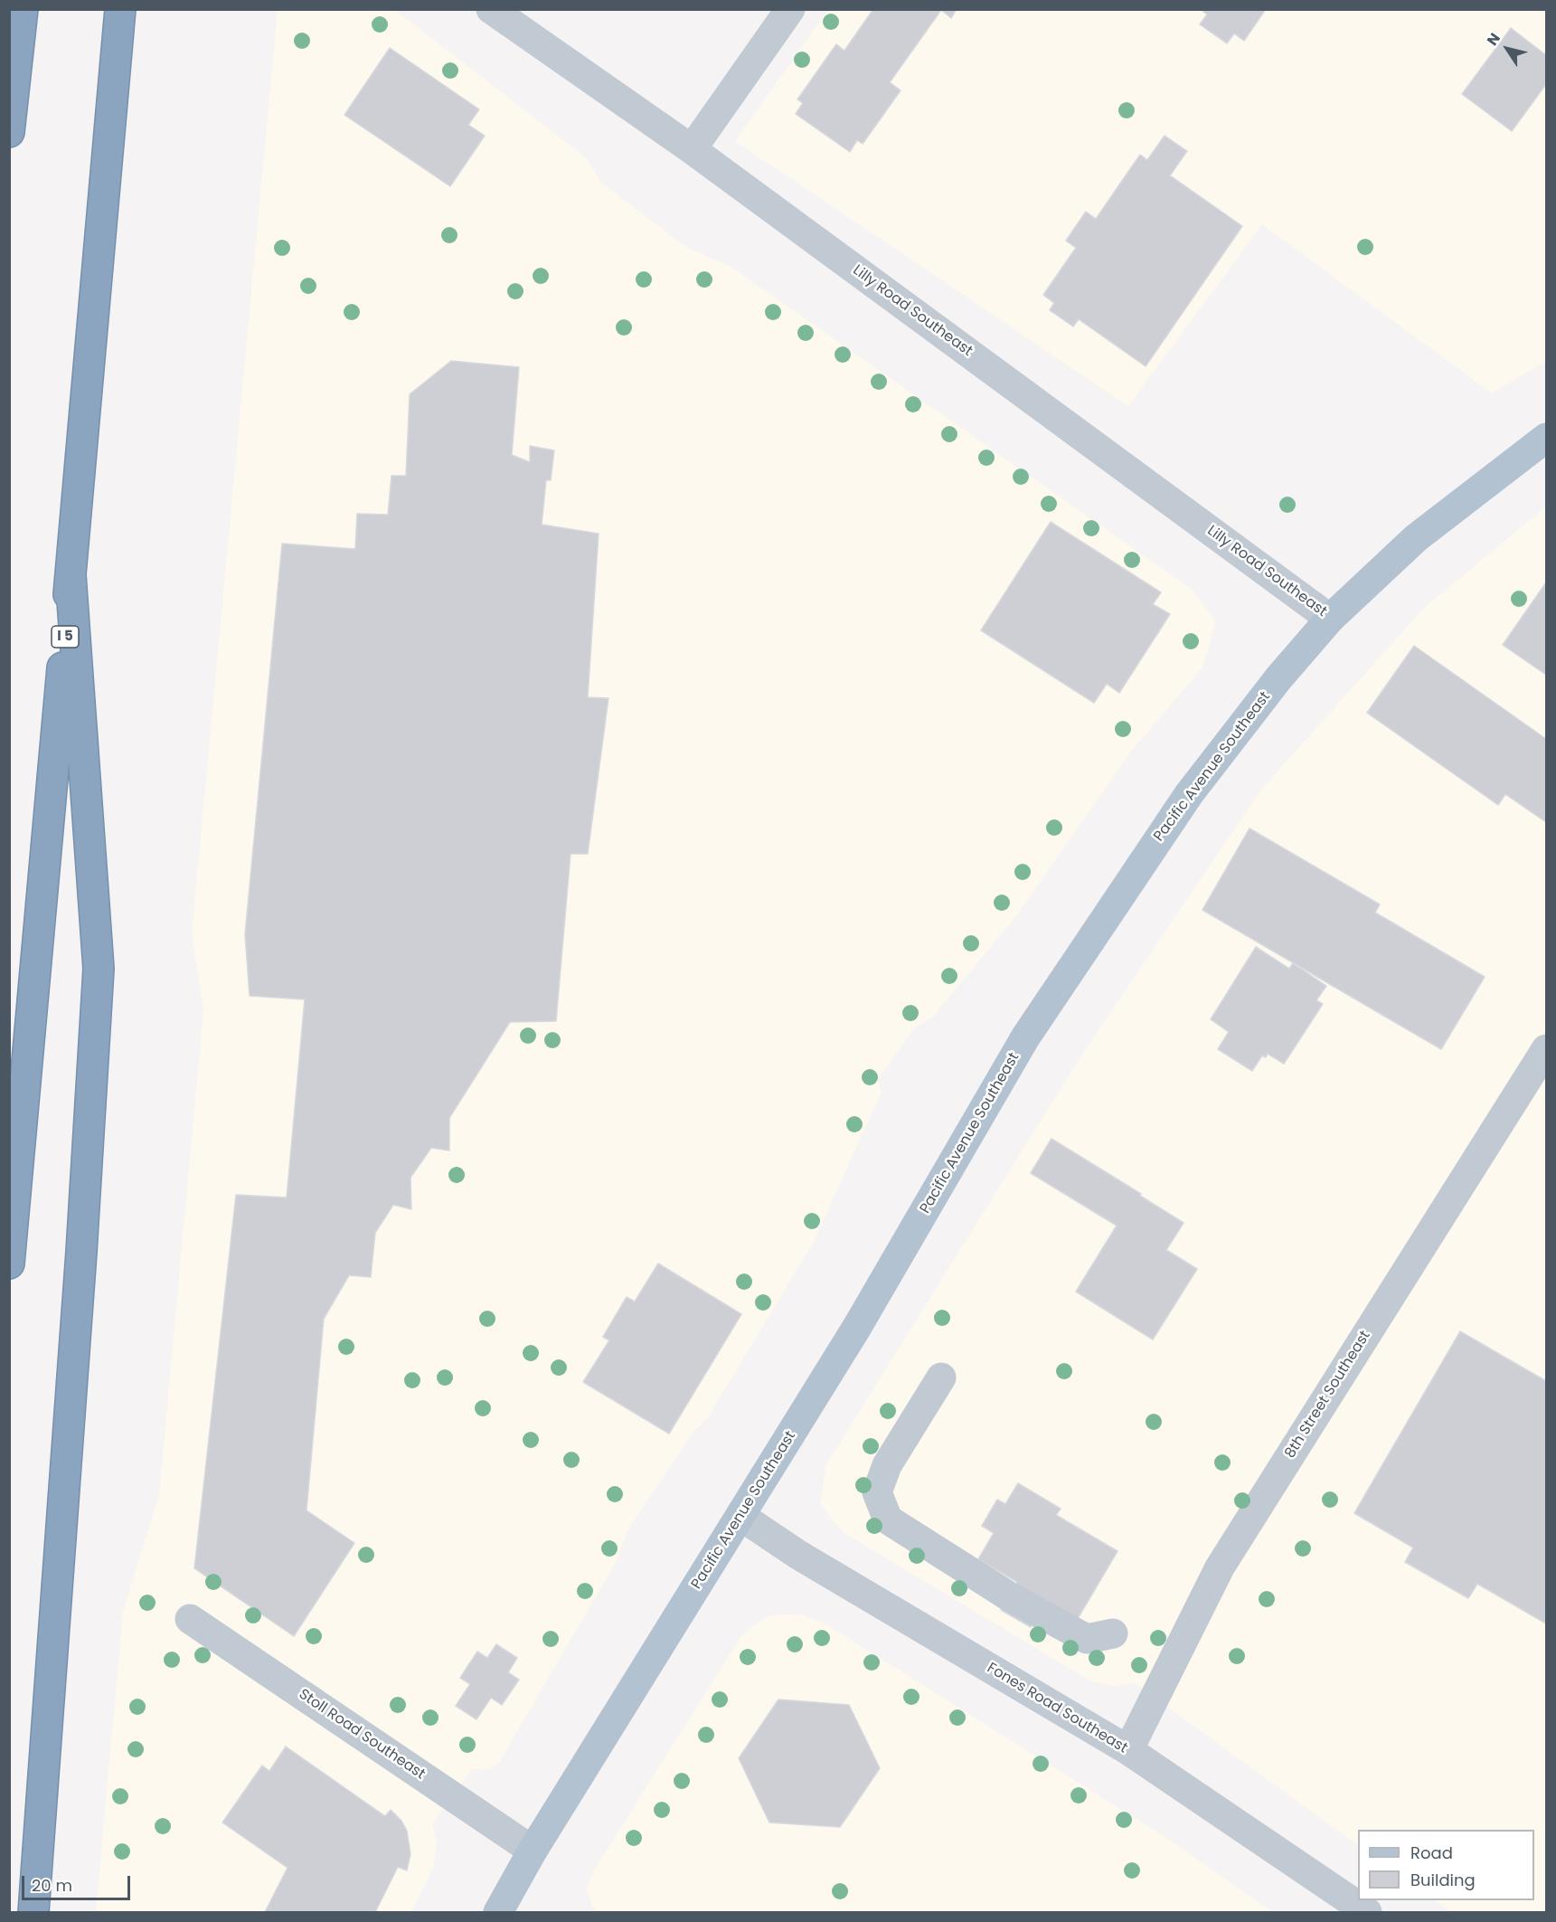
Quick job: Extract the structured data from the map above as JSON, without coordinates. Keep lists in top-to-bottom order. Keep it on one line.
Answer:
{"streets":{"highway":["I 5"],"main road":["Pacific Avenue Southeast"],"street":["Lilly Road Southeast","8th Street Southeast","Fones Road Southeast","Stoll Road Southeast"]},"crossings":[["Lilly Road Southeast","Pacific Avenue Southeast"],["Pacific Avenue Southeast","Fones Road Southeast"],["Pacific Avenue Southeast","Stoll Road Southeast"],["8th Street Southeast","Fones Road Southeast"]],"legend":["Road","Building"],"scale_bar":"20 m","north":"top left"}
